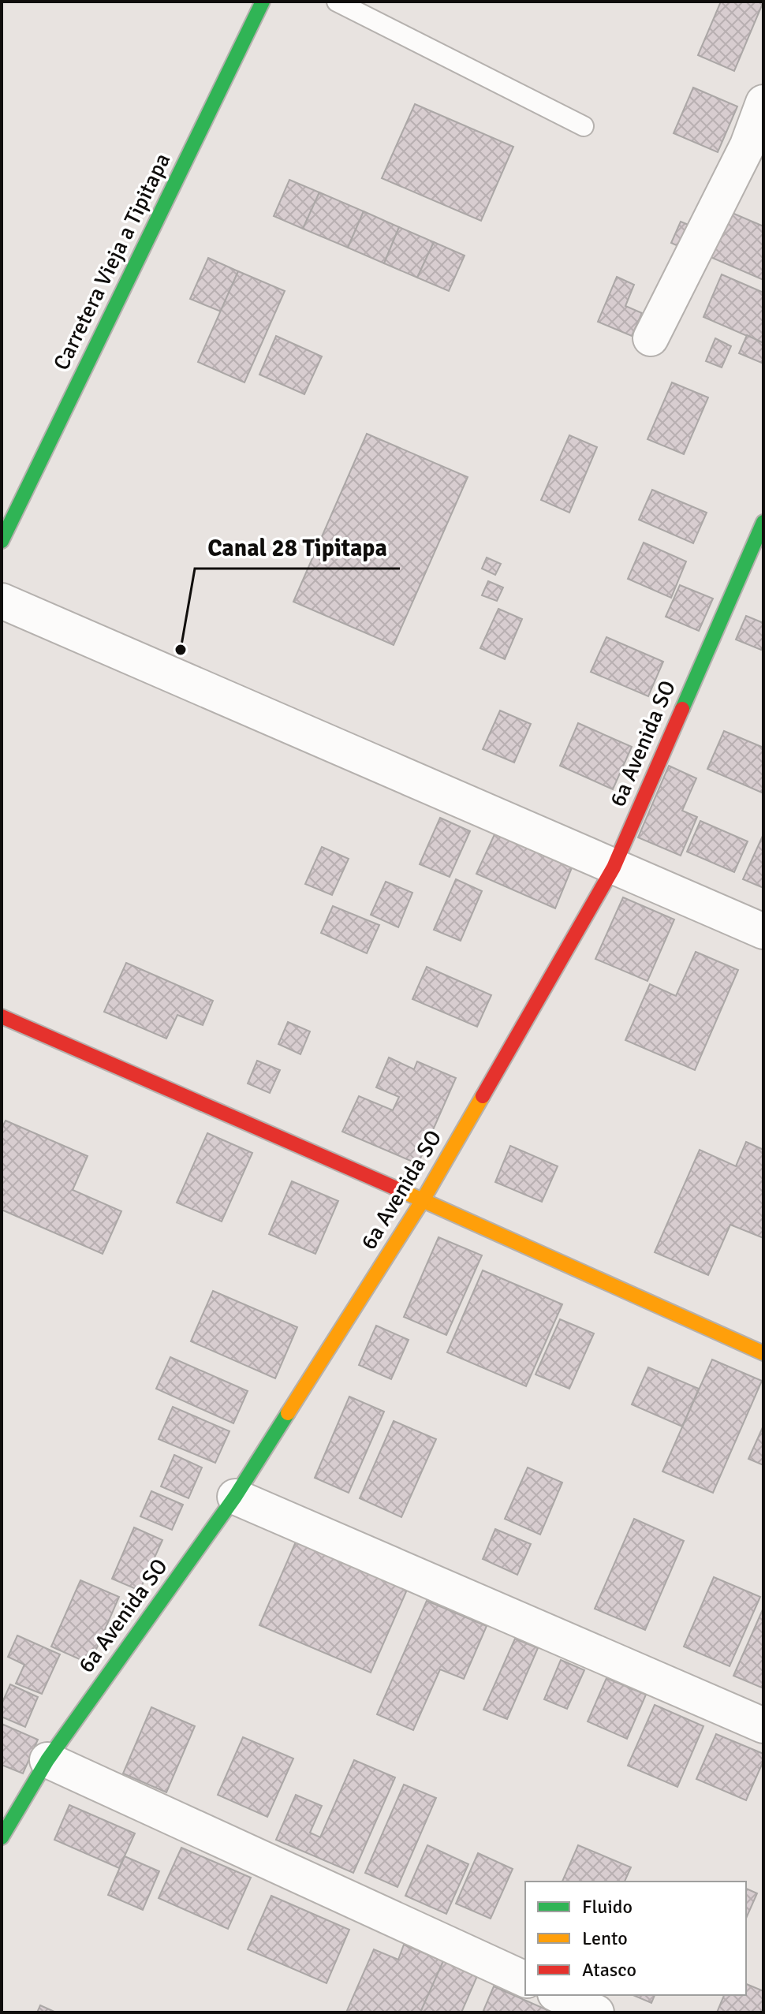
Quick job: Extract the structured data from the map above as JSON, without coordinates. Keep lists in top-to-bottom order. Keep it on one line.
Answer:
{"streets":{"street":["Carretera Vieja a Tipitapa","6a Avenida SO"]},"places":["Canal 28 Tipitapa"],"legend":["Fluido","Lento","Atasco"]}
